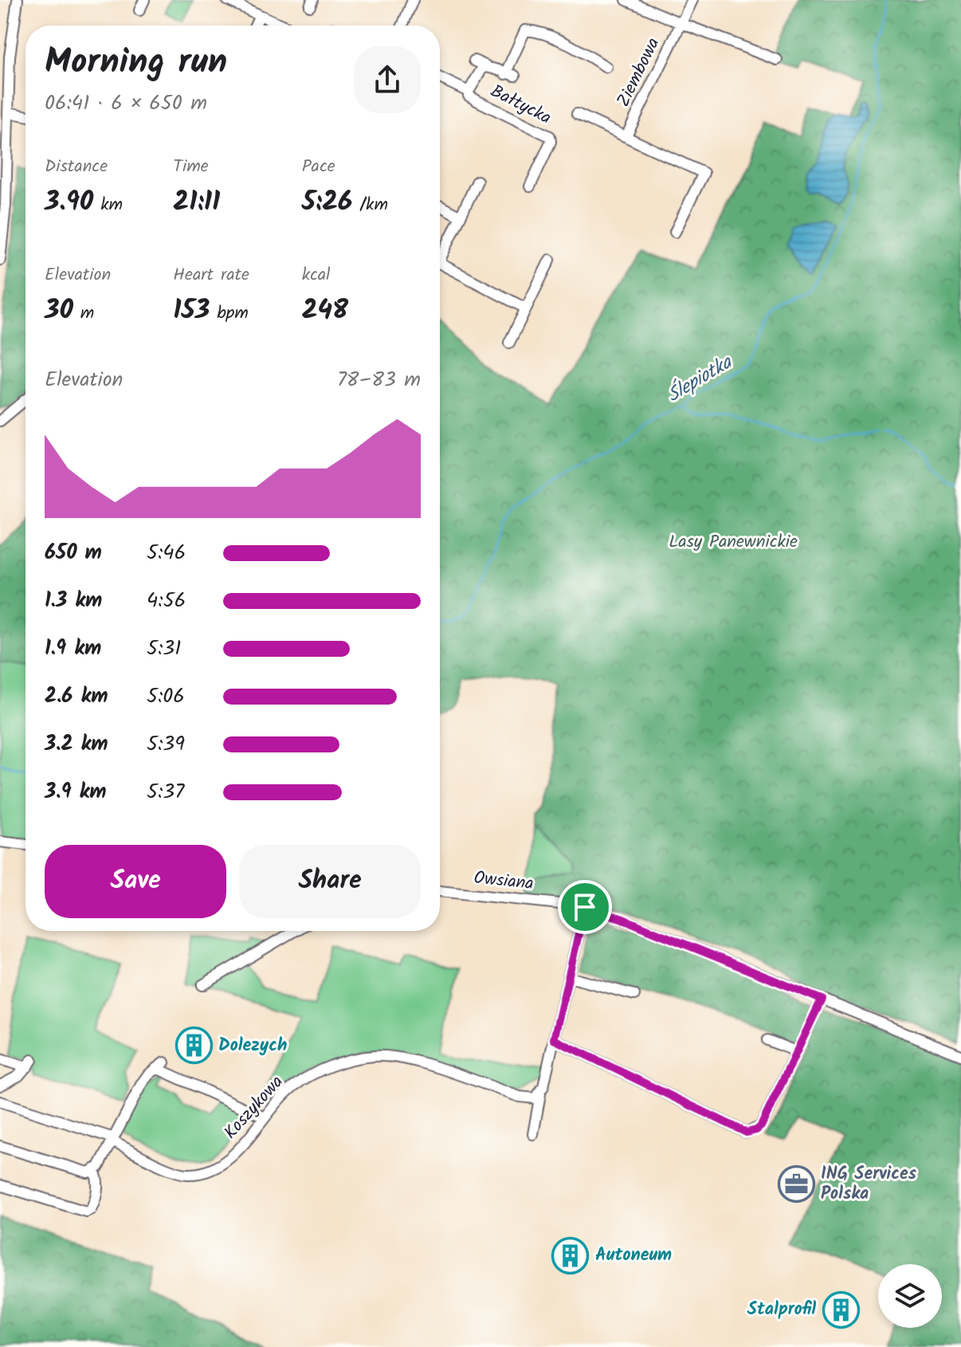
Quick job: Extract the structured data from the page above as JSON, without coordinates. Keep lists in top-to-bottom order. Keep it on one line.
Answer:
{"streets":{"street":["Ziembowa","Bałtycka","Owsiana","Koszykowa"]},"water":["Ślepiotka"],"parks":["Lasy Panewnickie"],"places":{"building":["Dolezych","Autoneum","Stalprofil"],"office":["ING Services Polska"]},"page":{"heading":["Morning run","06:41 · 6 × 650 m"],"stats":[["Distance","3.90 km"],["Time","21:11"],["Pace","5:26 /km"],["Elevation","30 m"],["Heart rate","153 bpm"],["kcal","248"]],"chart":["Elevation","78–83 m"],"list":[{"name":"650 m","note":"5:46"},{"name":"1.3 km","note":"4:56"},{"name":"1.9 km","note":"5:31"},{"name":"2.6 km","note":"5:06"},{"name":"3.2 km","note":"5:39"},{"name":"3.9 km","note":"5:37"}],"buttons":["Save","Share"]}}
